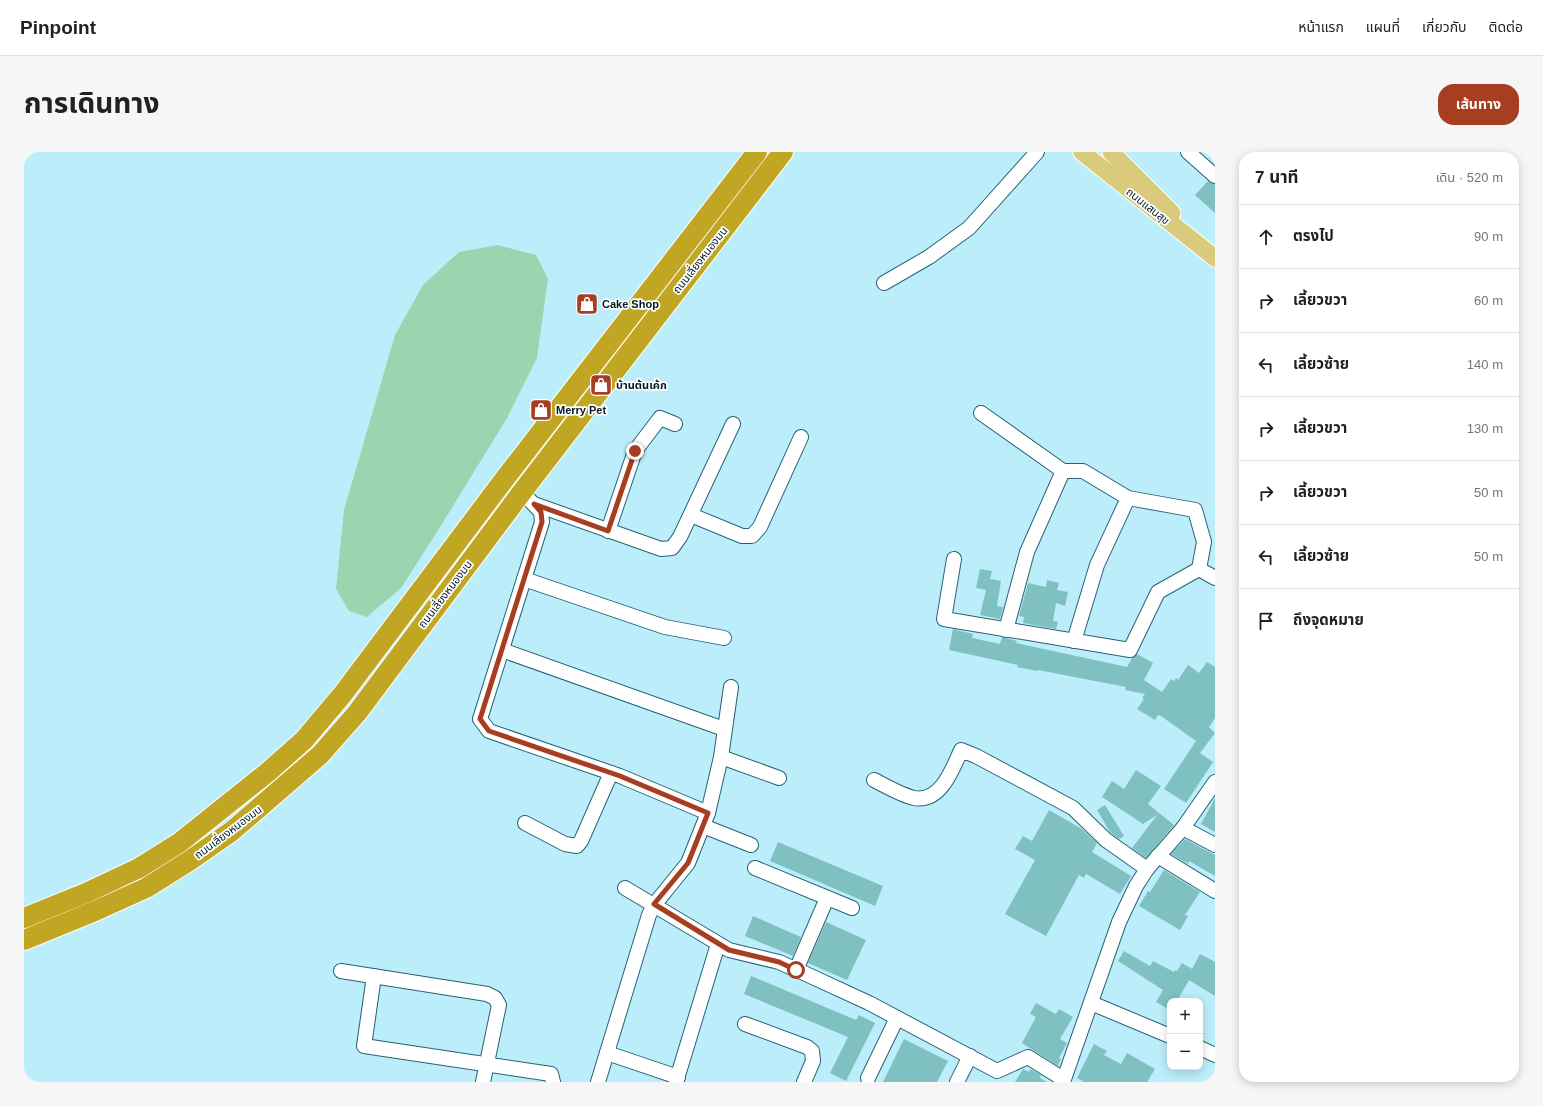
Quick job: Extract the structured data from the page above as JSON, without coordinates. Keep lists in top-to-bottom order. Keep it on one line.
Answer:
{"streets":{"highway":["ถนนเลี่ยงหนองมน"],"main road":["ถนนแสนสุข"]},"places":{"shop":["Cake Shop","บ้านต้นเค้ก","Merry Pet"]},"page":{"header":"Pinpoint","nav":["หน้าแรก","แผนที่","เกี่ยวกับ","ติดต่อ"],"title":"การเดินทาง","buttons":"เส้นทาง","heading":["7 นาที","เดิน · 520 m"],"list":[["ตรงไป","90 m"],["เลี้ยวขวา","60 m"],["เลี้ยวซ้าย","140 m"],["เลี้ยวขวา","130 m"],["เลี้ยวขวา","50 m"],["เลี้ยวซ้าย","50 m"],"ถึงจุดหมาย"],"map_buttons":["+","−"]}}
